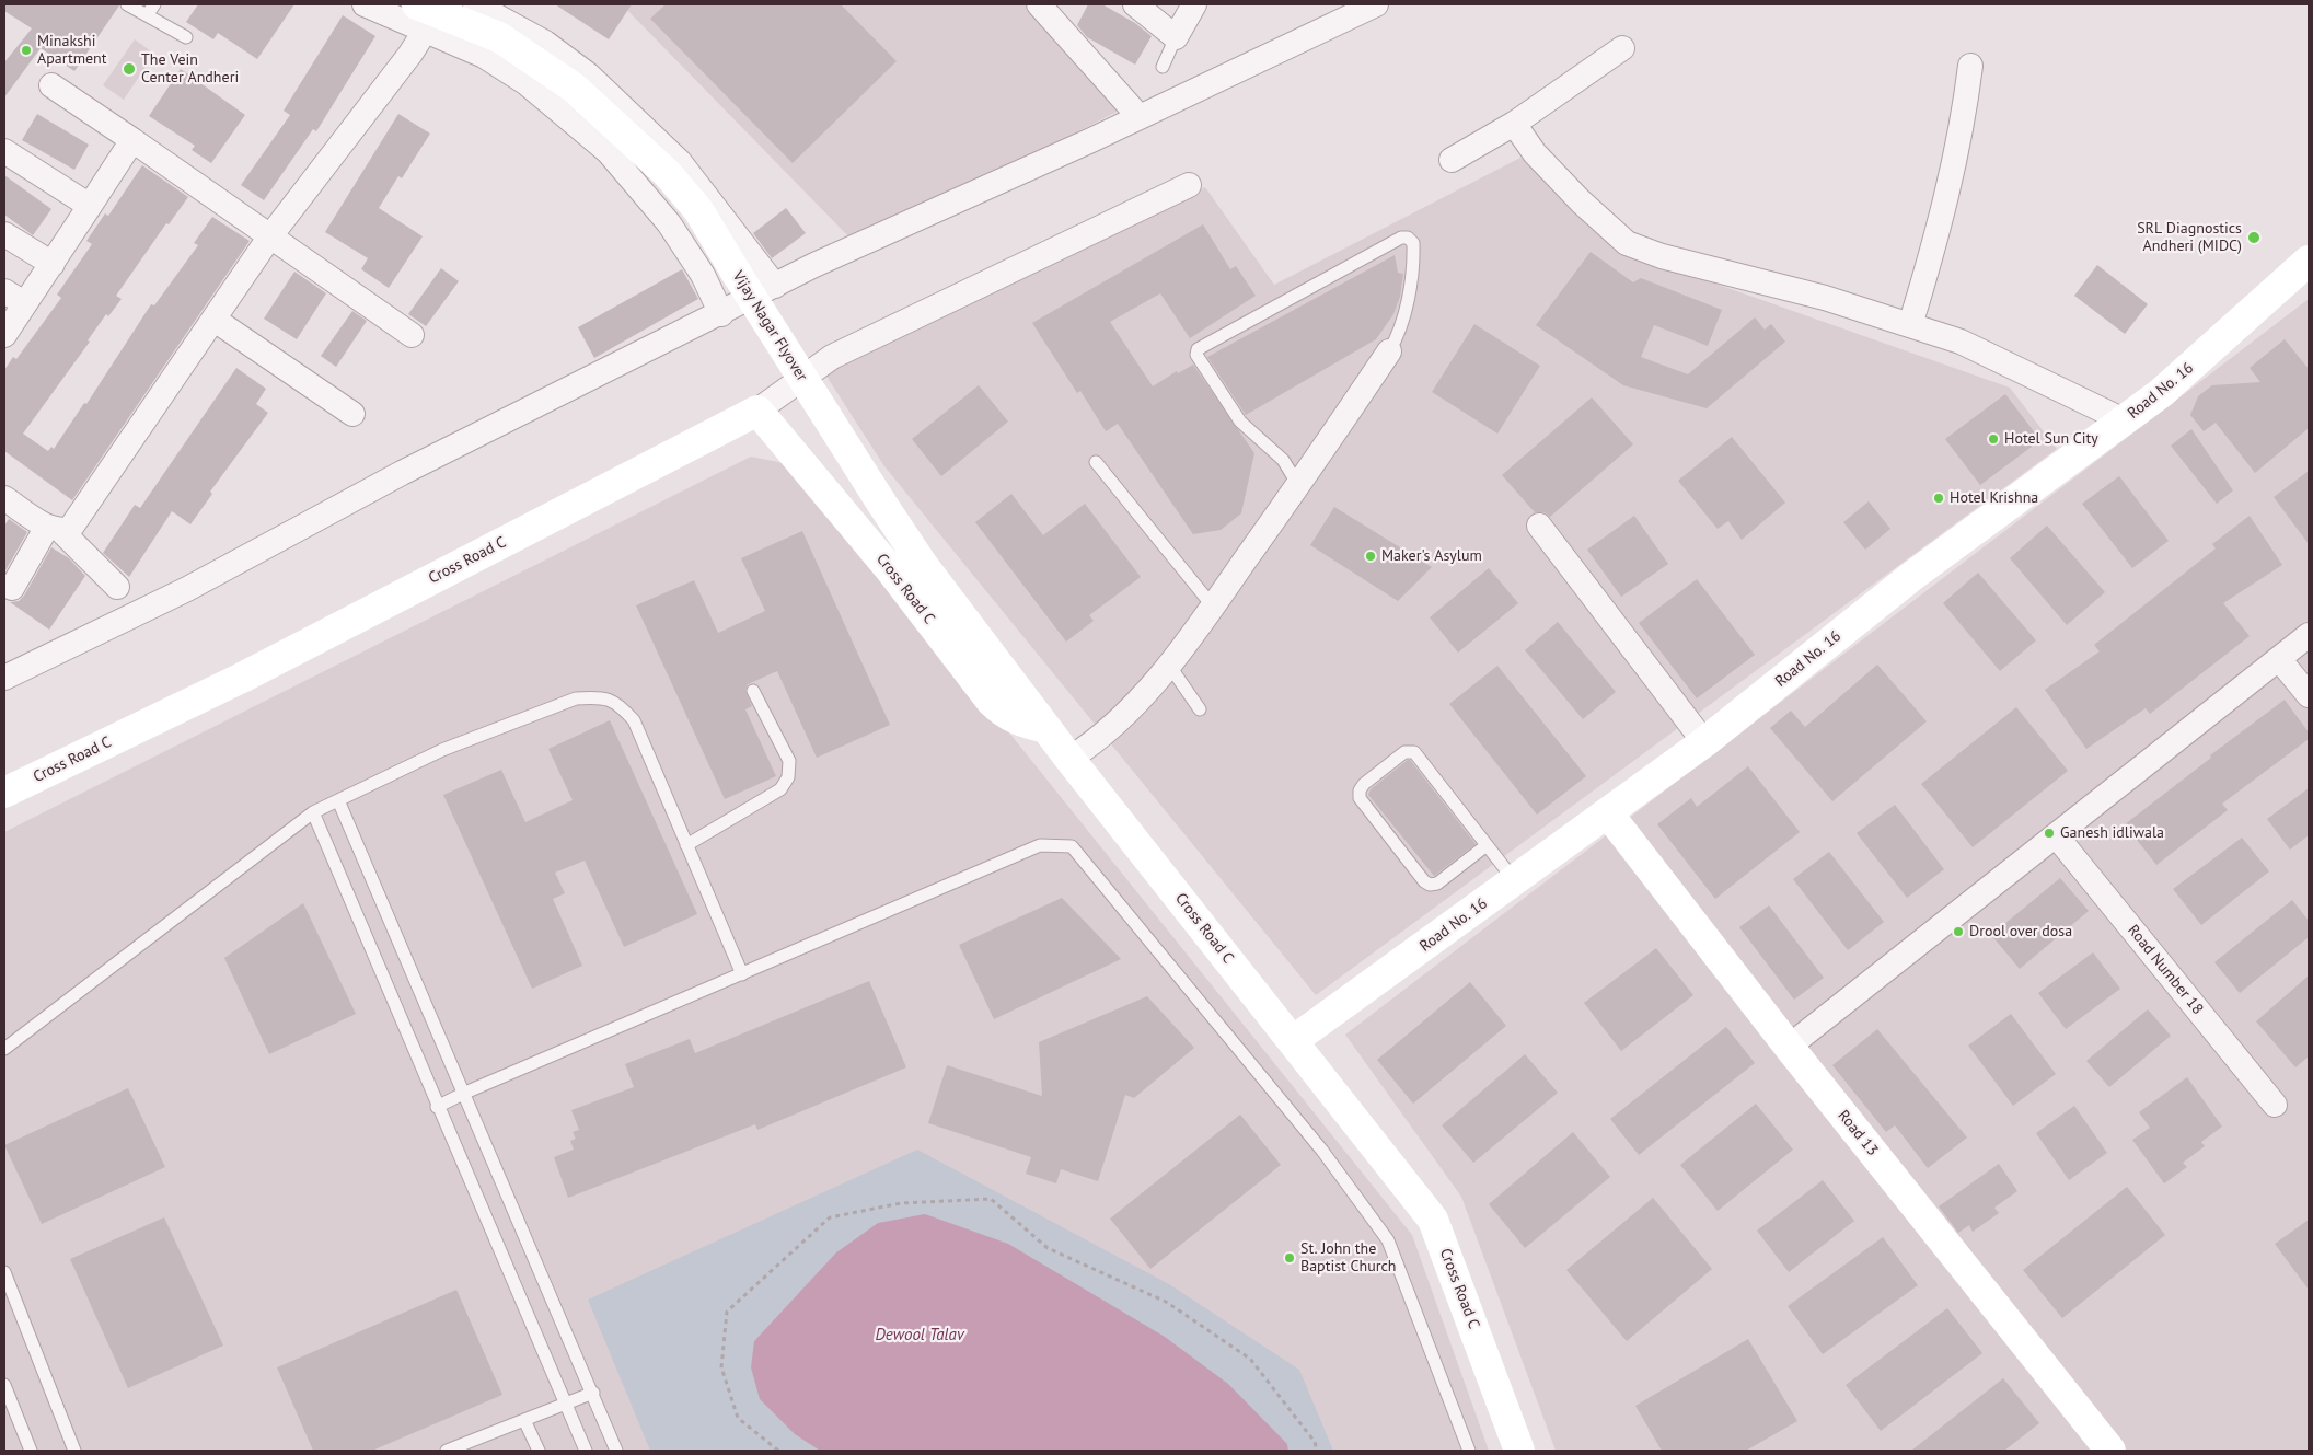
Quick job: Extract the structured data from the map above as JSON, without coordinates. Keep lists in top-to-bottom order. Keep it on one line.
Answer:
{"streets":{"street":["Vijay Nagar Flyover","Road No. 16","Cross Road C","Road Number 18","Road 13"]},"crossings":[["Vijay Nagar Flyover","Cross Road C"],["Road No. 16","Cross Road C"],["Road No. 16","Road 13"]],"water":["Dewool Talav"],"places":["Minakshi Apartment","The Vein Center Andheri","SRL Diagnostics Andheri (MIDC)","Hotel Sun City","Hotel Krishna","Maker's Asylum","Ganesh idliwala","Drool over dosa","St. John the Baptist Church"]}
